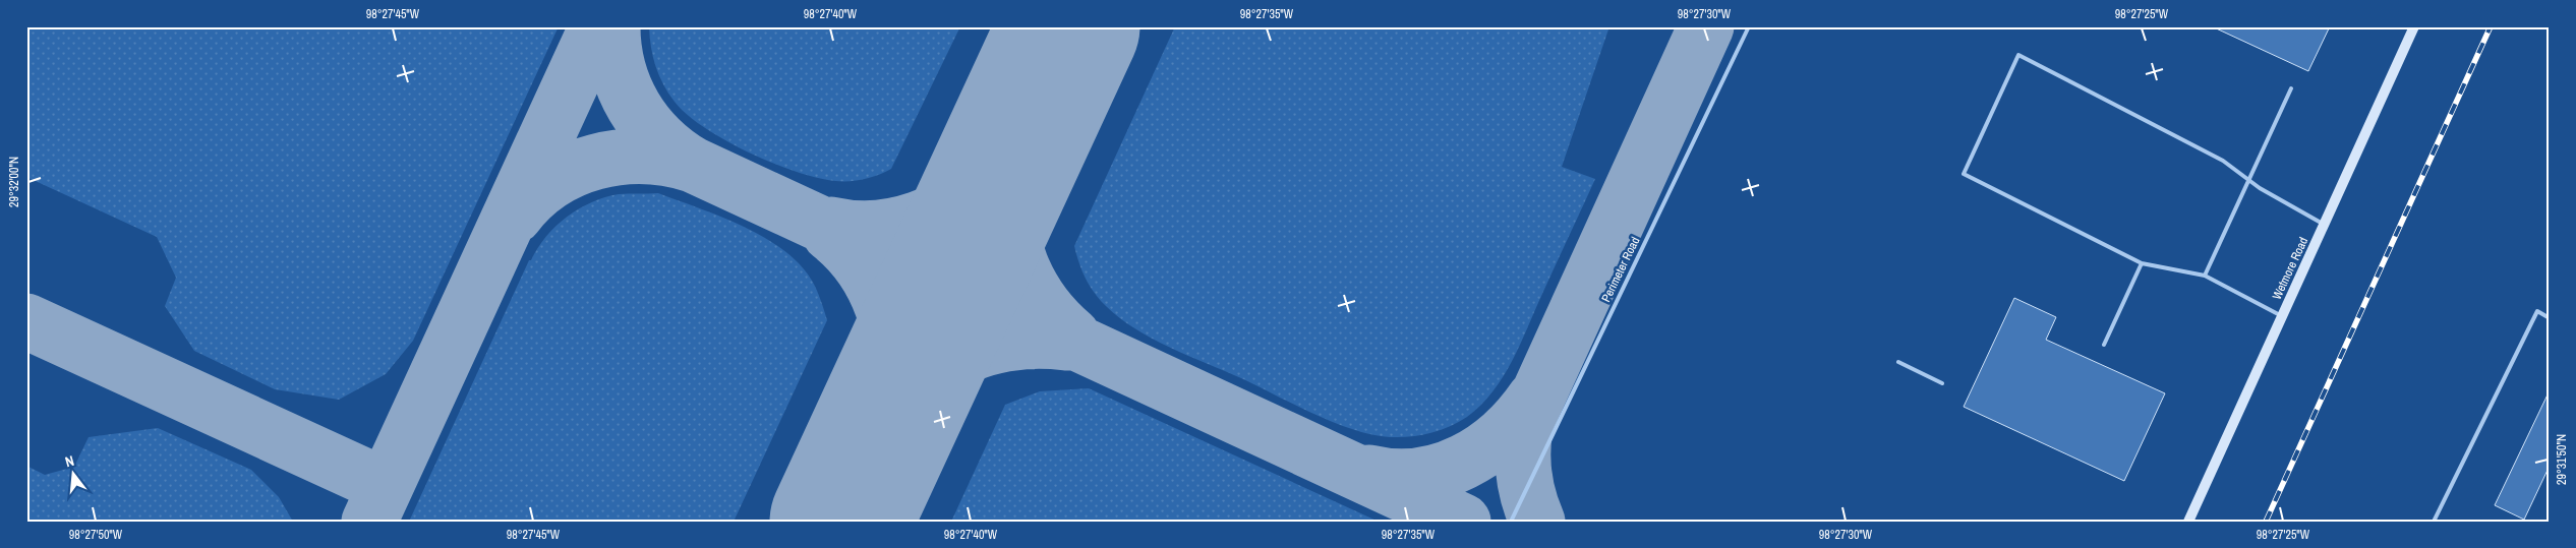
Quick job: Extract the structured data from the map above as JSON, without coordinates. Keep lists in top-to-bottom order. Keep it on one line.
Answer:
{"streets":{"main road":["Wetmore Road"],"lane":["Perimeter Road"]},"north":"top","coordinates":["98°27'45\"W","98°27'40\"W","98°27'35\"W","98°27'30\"W","98°27'25\"W","29°32'00\"N","29°31'50\"N","98°27'50\"W"]}
